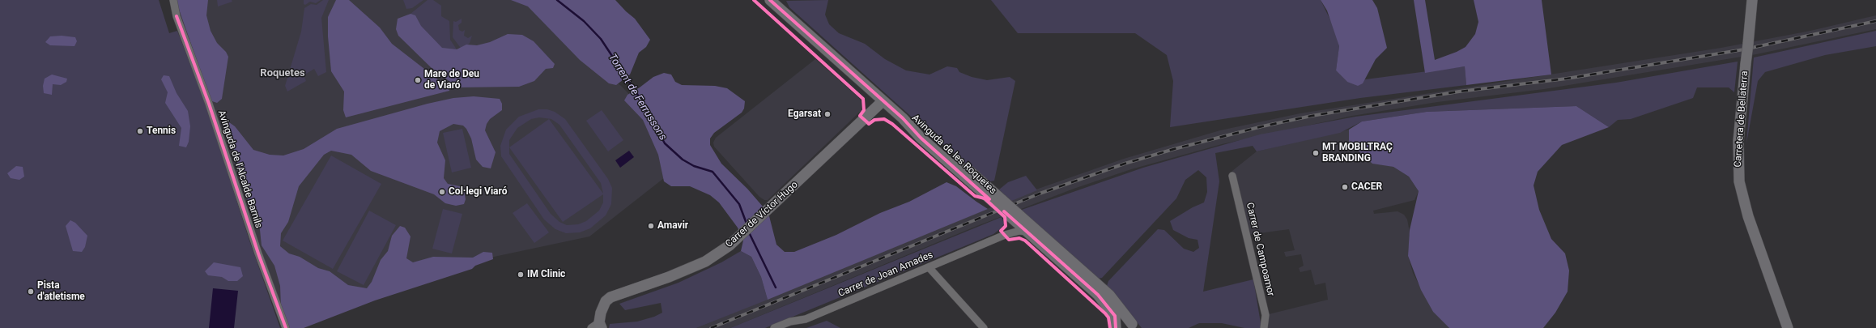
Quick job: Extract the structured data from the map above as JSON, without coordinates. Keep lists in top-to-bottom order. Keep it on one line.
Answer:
{"streets":{"street":["Carretera de Bellaterra","Avinguda de les Roquetes","Avinguda de l'Alcalde Barnils","Carrer de Víctor Hugo","Carrer de Campoamor","Carrer de Joan Amades"]},"crossings":[["Avinguda de les Roquetes","Carrer de Víctor Hugo"],["Avinguda de les Roquetes","Carrer de Joan Amades"]],"districts":["Roquetes"],"water":["Torrent de Ferrussons"],"places":["Mare de Deu de Viaró","Egarsat","Tennis","MT MOBILTRAÇ BRANDING","CACER","Col·legi Viaró","Amavir","IM Clinic","Pista d'atletisme"]}
